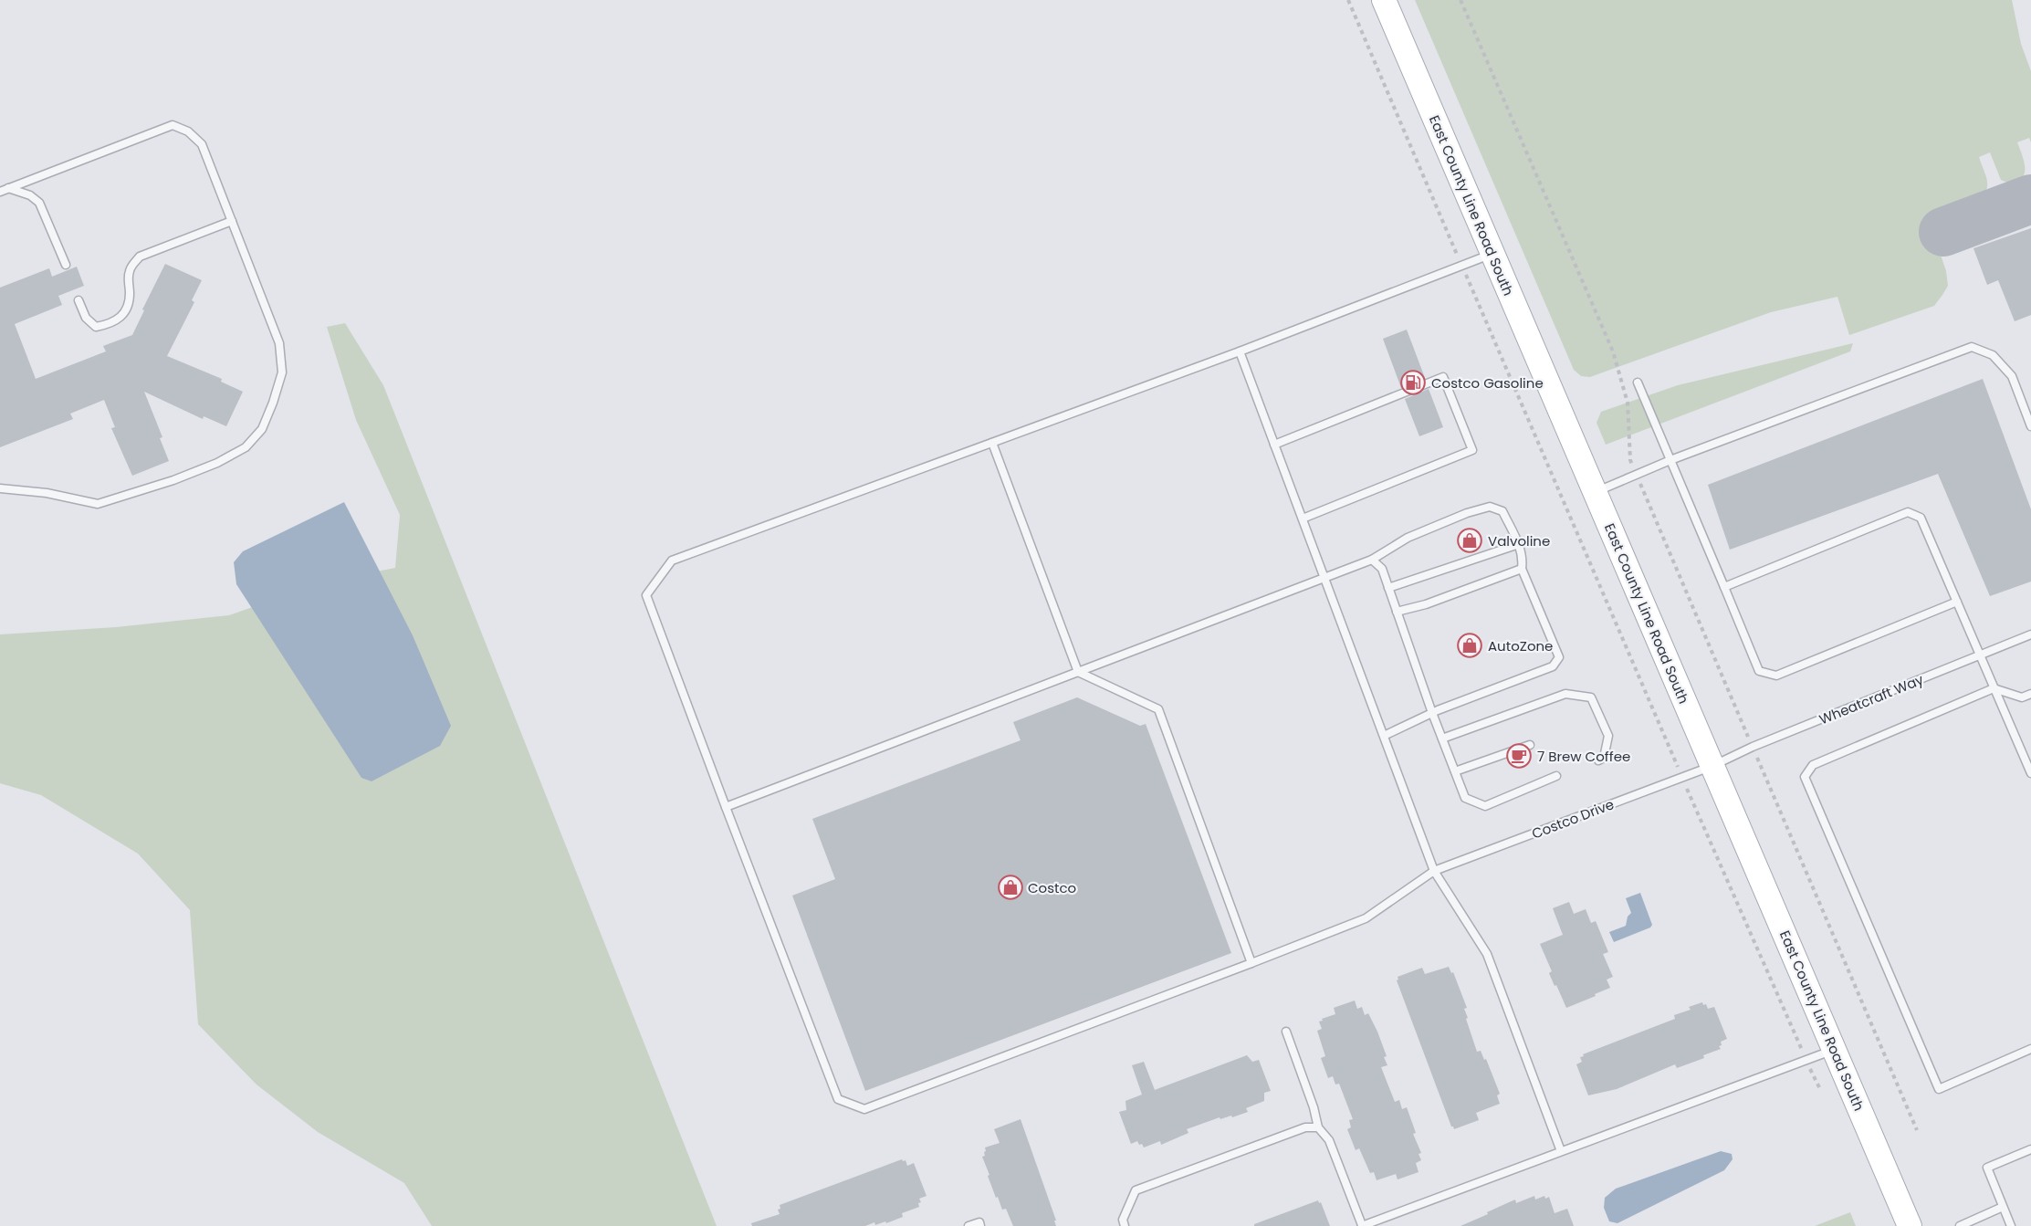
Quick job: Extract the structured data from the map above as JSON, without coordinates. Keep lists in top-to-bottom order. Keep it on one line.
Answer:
{"streets":{"main road":["East County Line Road South"],"lane":["Wheatcraft Way","Costco Drive"]},"crossings":[["East County Line Road South","Wheatcraft Way"],["East County Line Road South","Costco Drive"],["Wheatcraft Way","Costco Drive"]],"places":{"fuel station":["Costco Gasoline"],"shop":["Valvoline","AutoZone","Costco"],"cafe":["7 Brew Coffee"]}}
